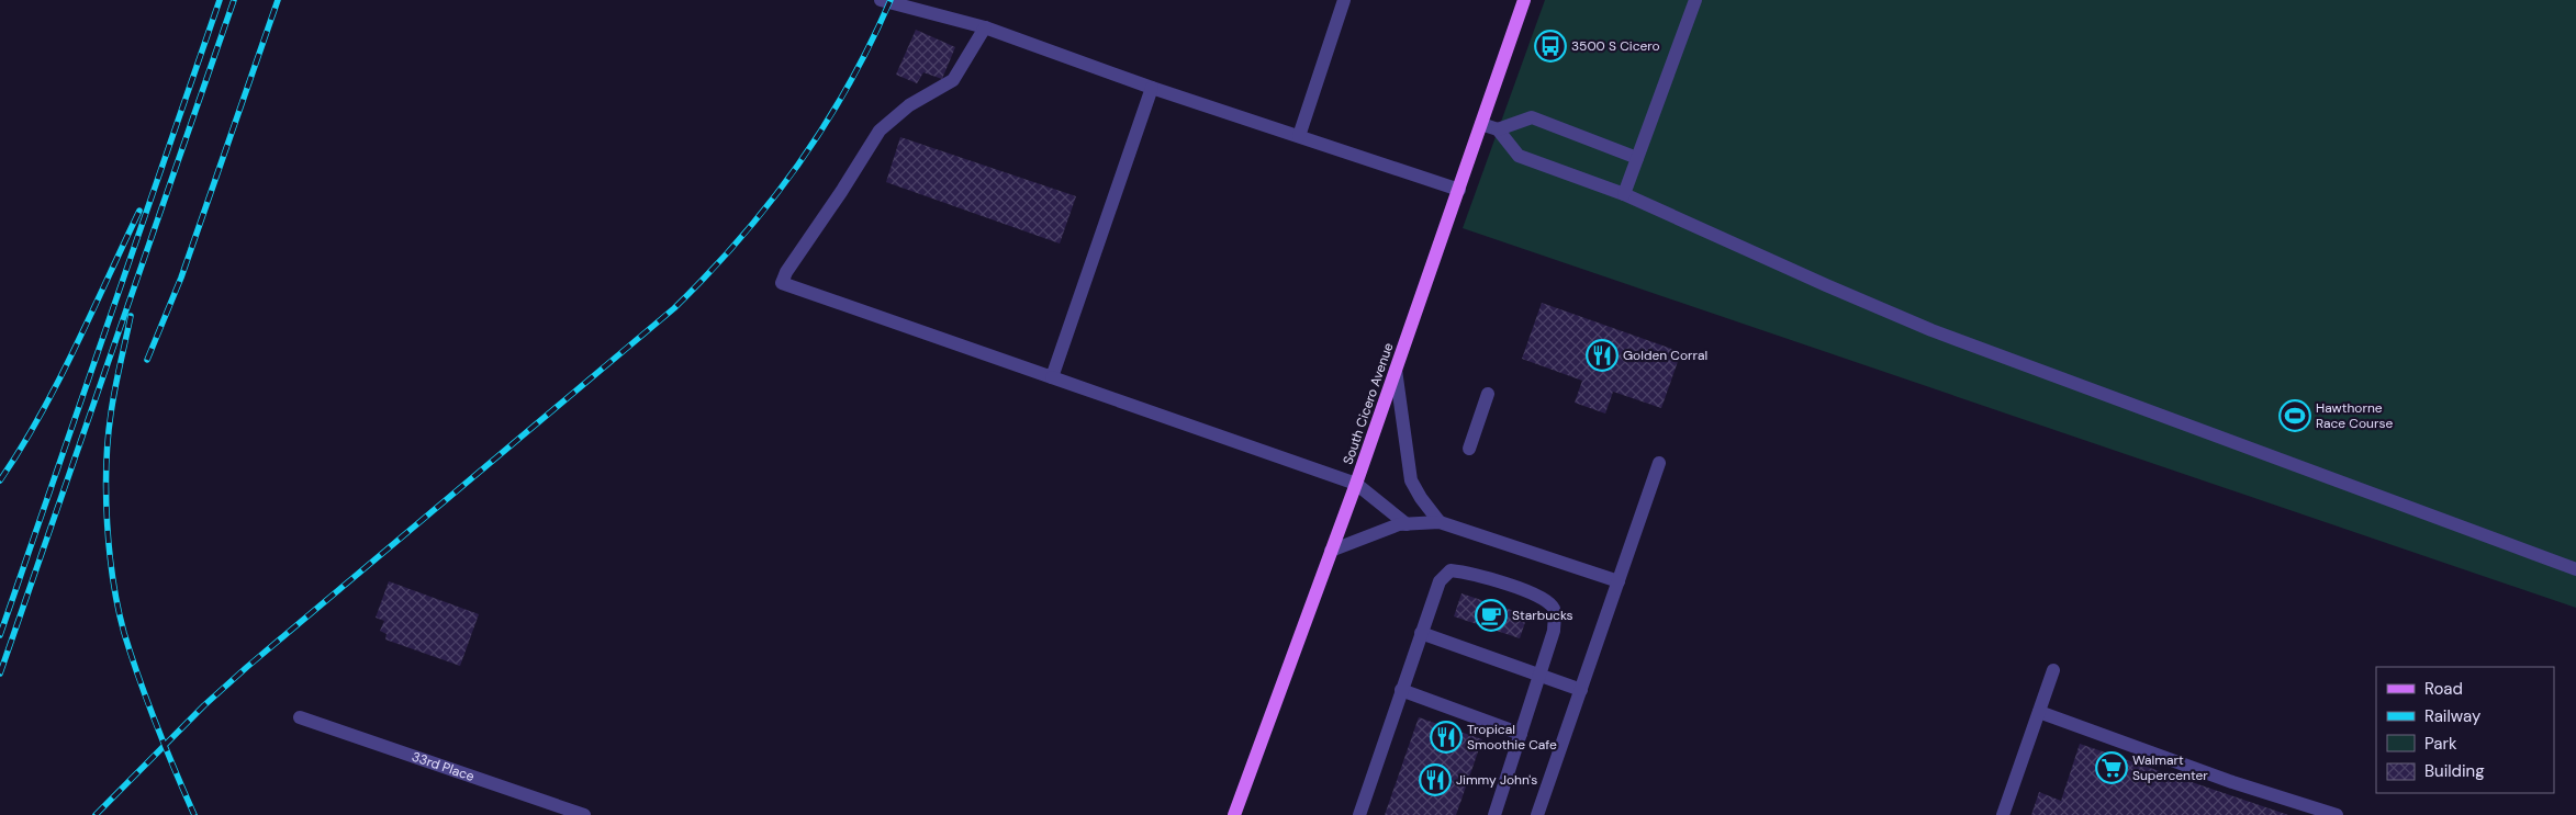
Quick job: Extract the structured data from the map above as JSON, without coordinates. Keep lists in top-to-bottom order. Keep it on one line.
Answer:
{"streets":{"main road":["South Cicero Avenue"],"lane":["33rd Place"]},"places":{"bus stop":["3500 S Cicero"],"restaurant":["Golden Corral","Tropical Smoothie Cafe","Jimmy John's"],"sports":["Hawthorne Race Course"],"cafe":["Starbucks"],"supermarket":["Walmart Supercenter"]},"legend":["Road","Railway","Park","Building"]}
